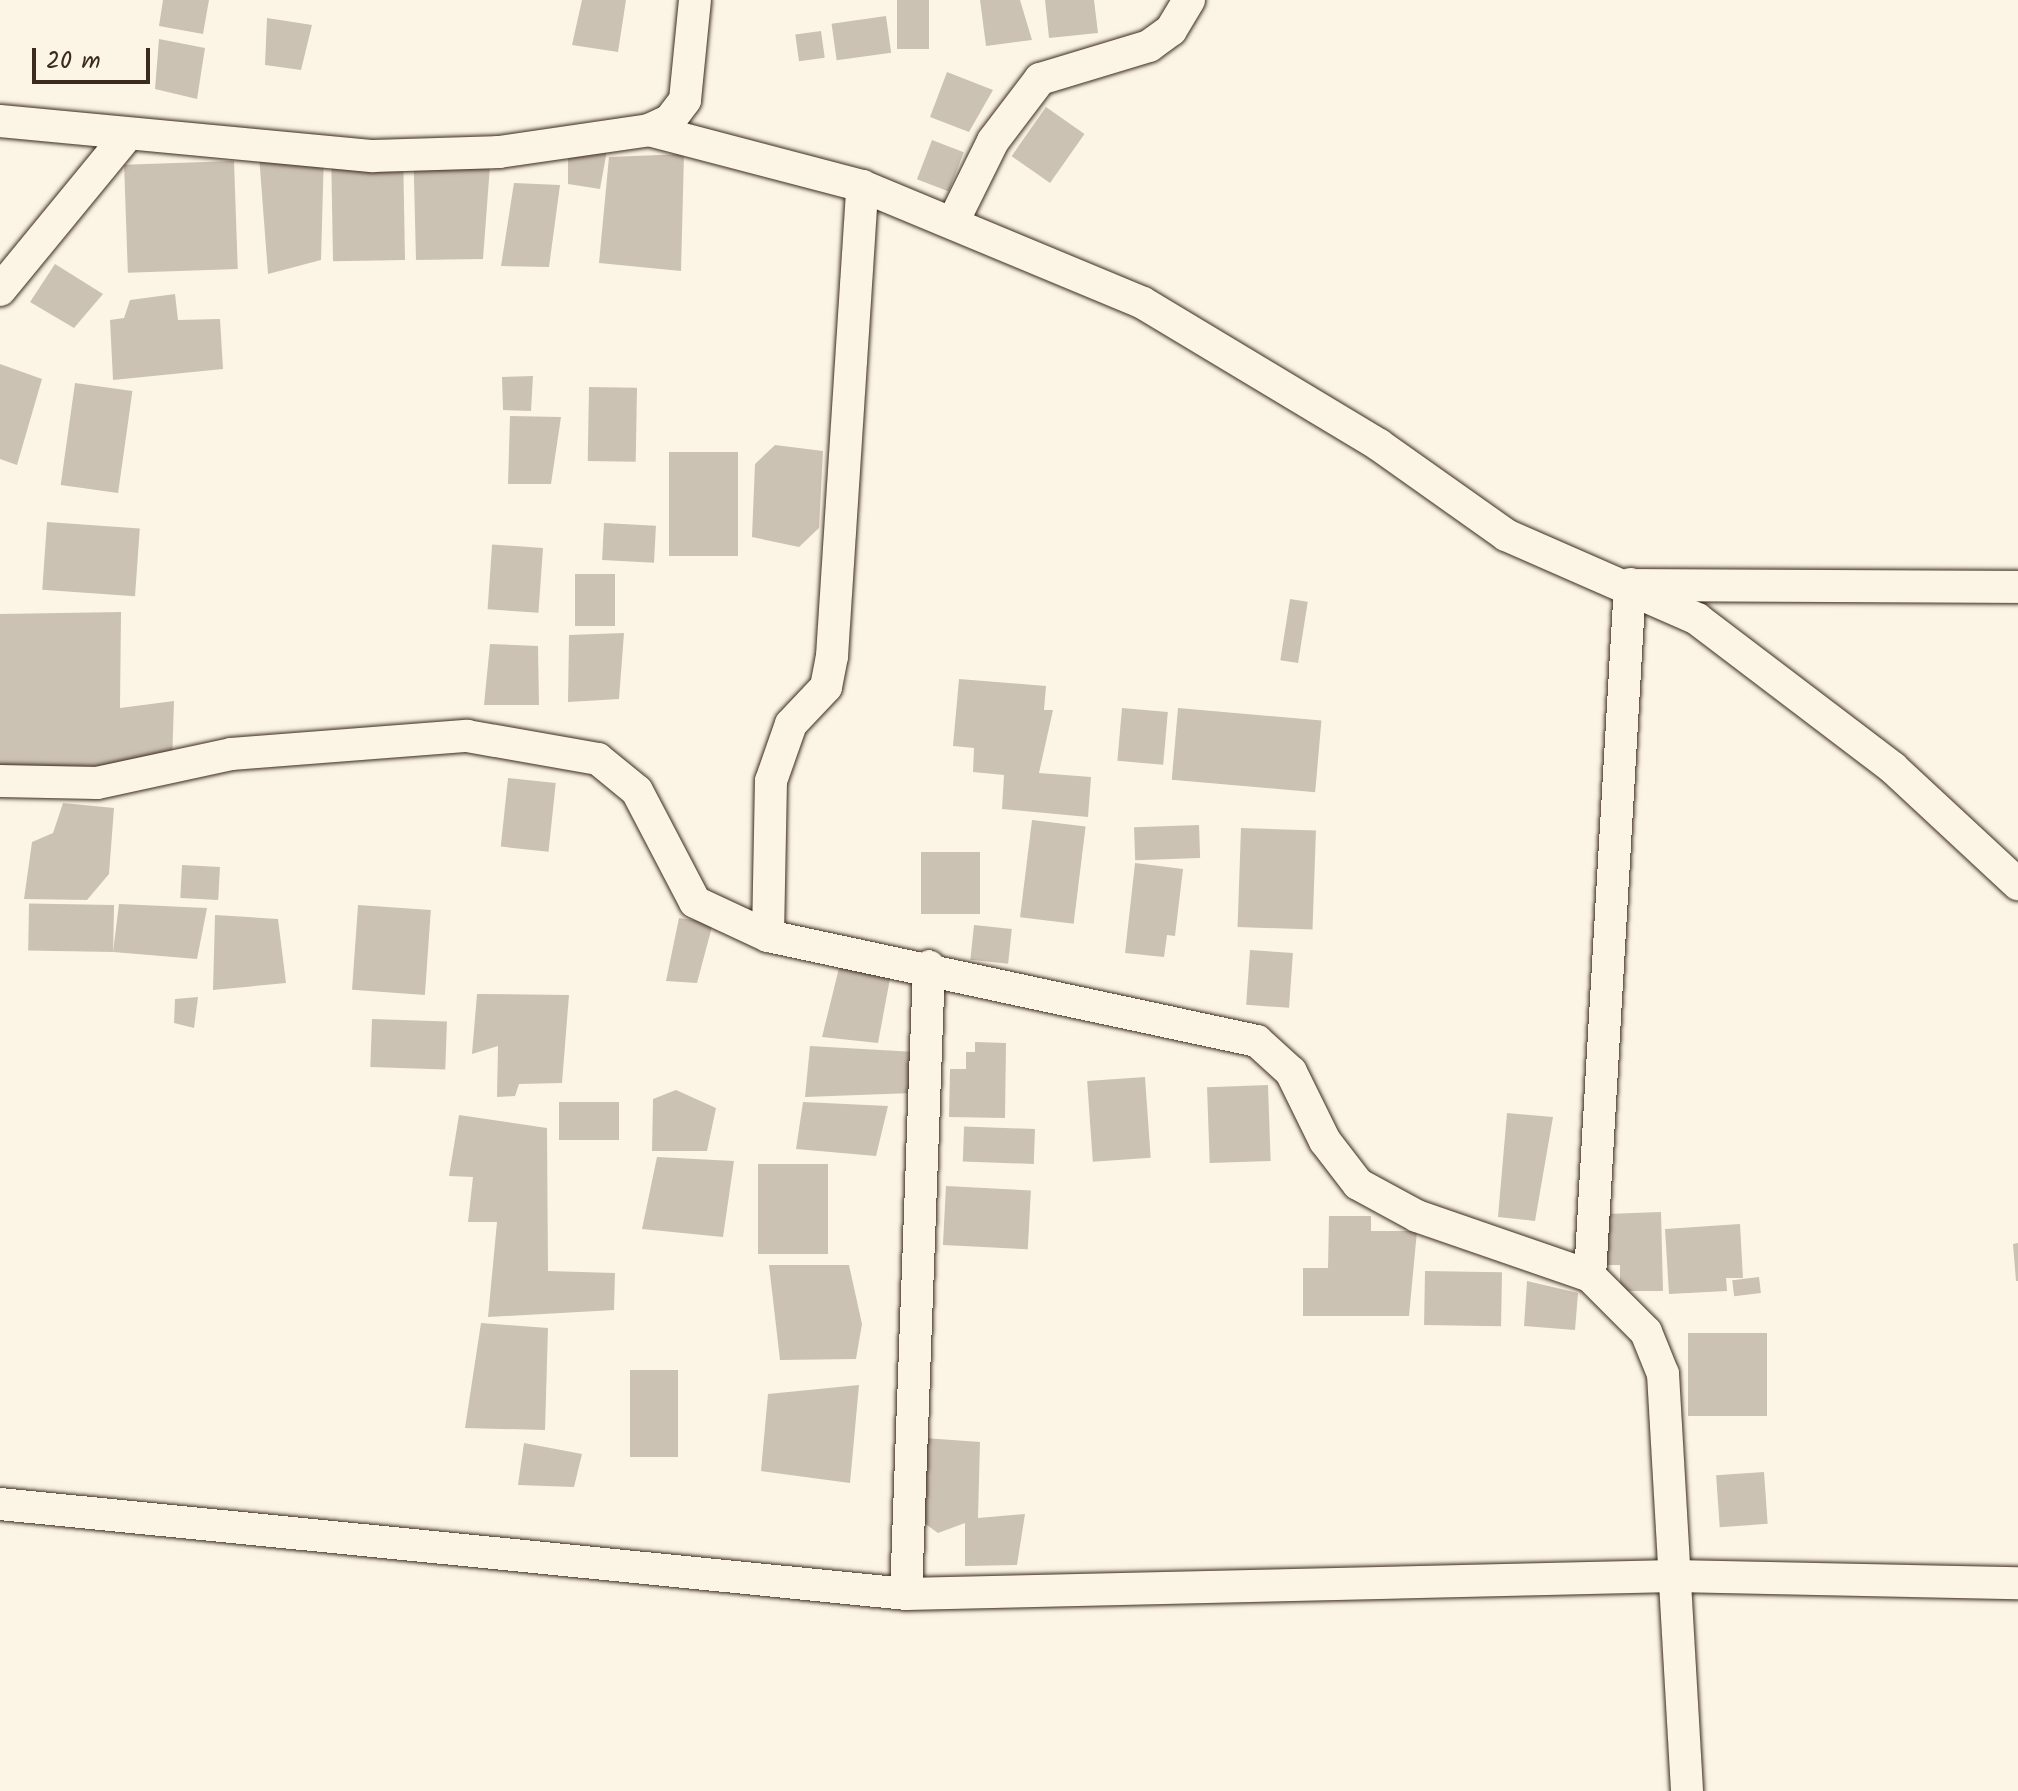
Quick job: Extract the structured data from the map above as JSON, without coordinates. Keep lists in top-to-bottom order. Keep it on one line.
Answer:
{"scale_bar":"20 m"}
